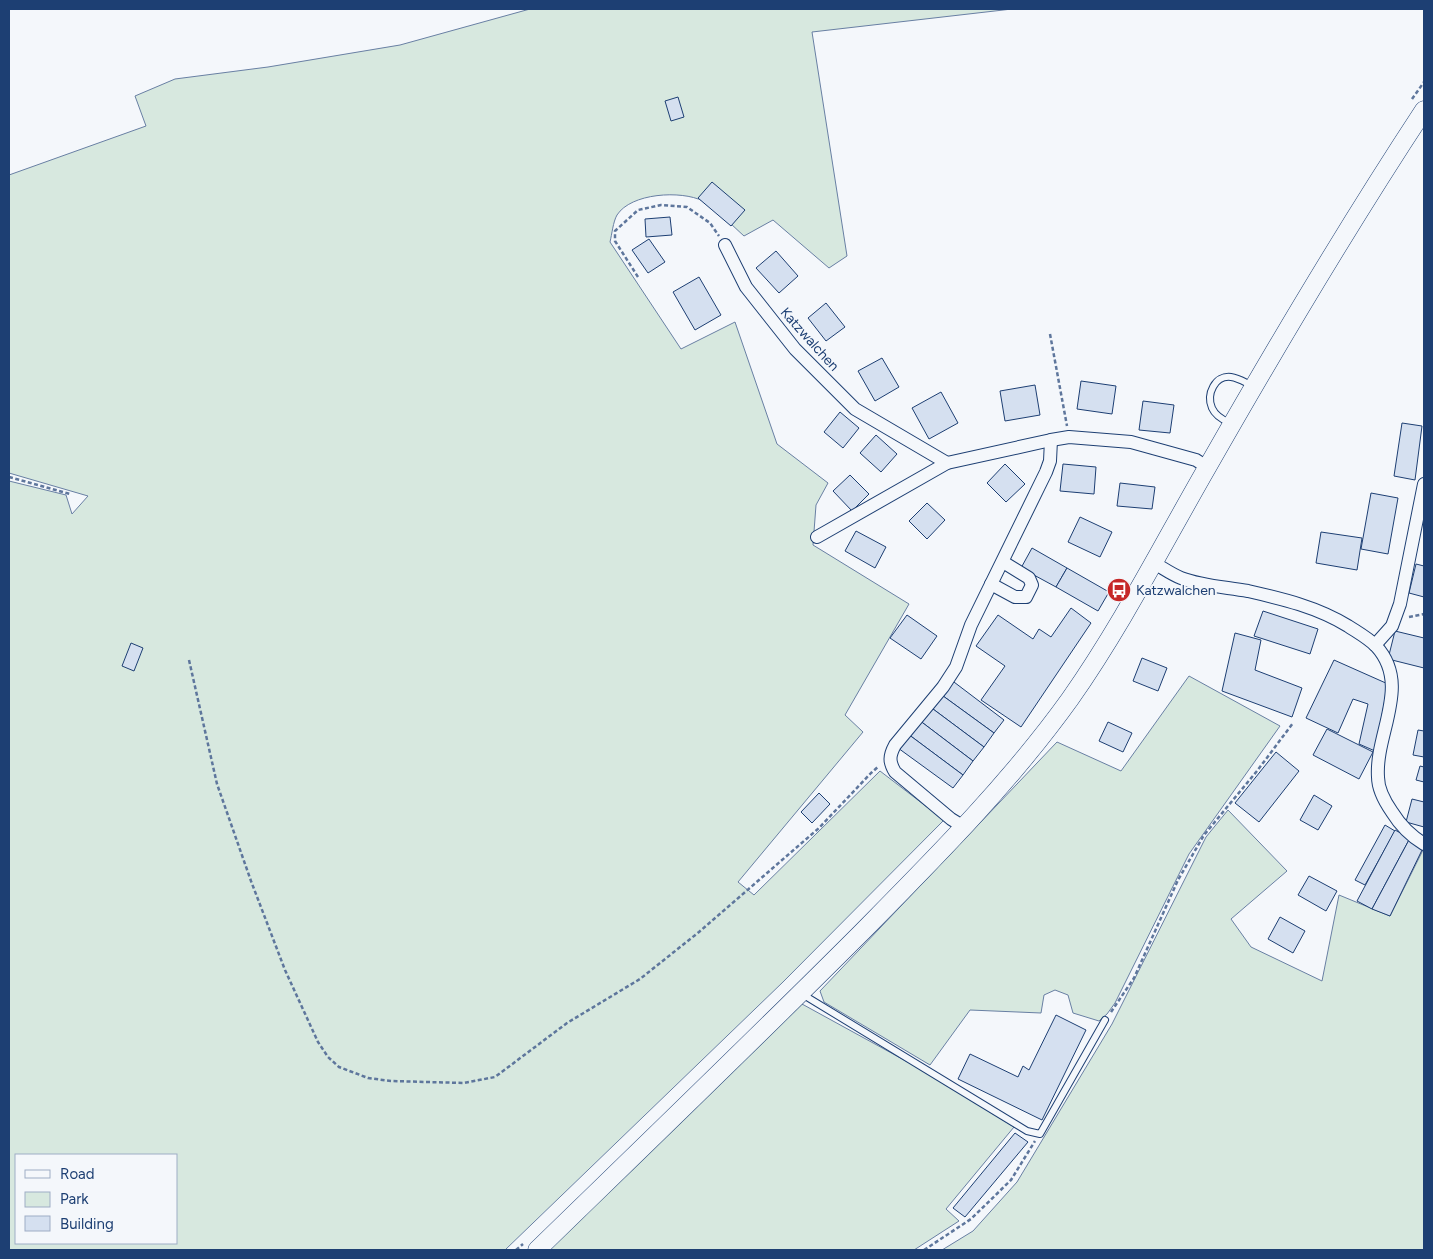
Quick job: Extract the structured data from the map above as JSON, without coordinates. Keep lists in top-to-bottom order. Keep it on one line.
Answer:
{"streets":{"street":["Katzwalchen"]},"places":{"bus stop":["Katzwalchen"]},"legend":["Road","Park","Building"]}
